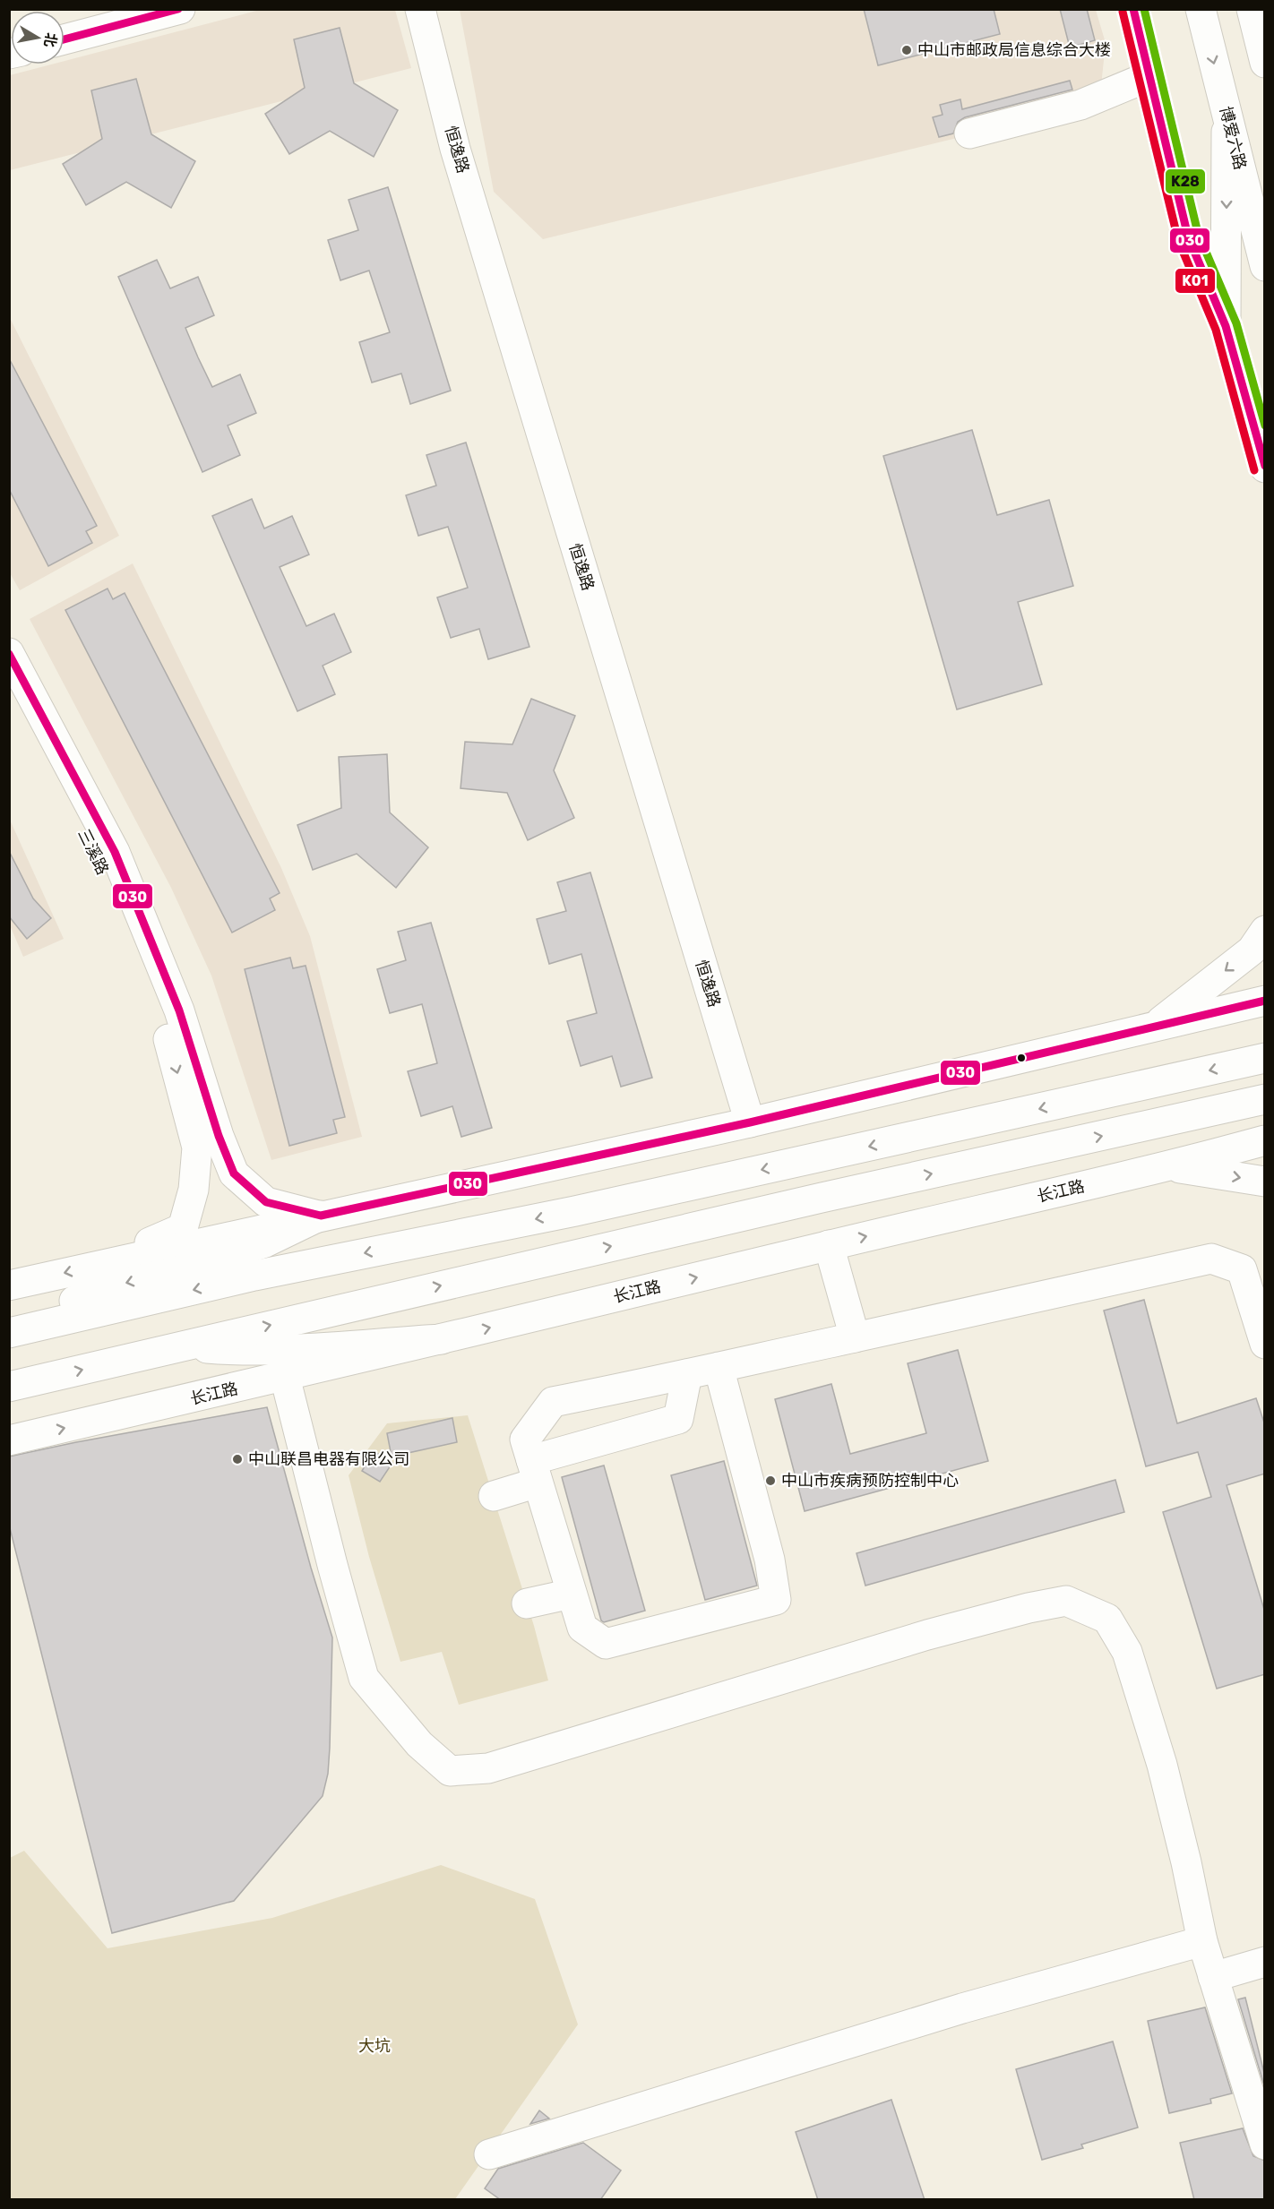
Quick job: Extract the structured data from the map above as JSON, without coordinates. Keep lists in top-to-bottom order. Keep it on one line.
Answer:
{"streets":{"main road":["博爱六路","恒逸路","三溪路","长江路"]},"parks":["大坑"],"places":["中山市邮政局信息综合大楼","中山联昌电器有限公司","中山市疾病预防控制中心"],"lines":["transit line 030","transit line K28","transit line K01"],"north":"right"}
